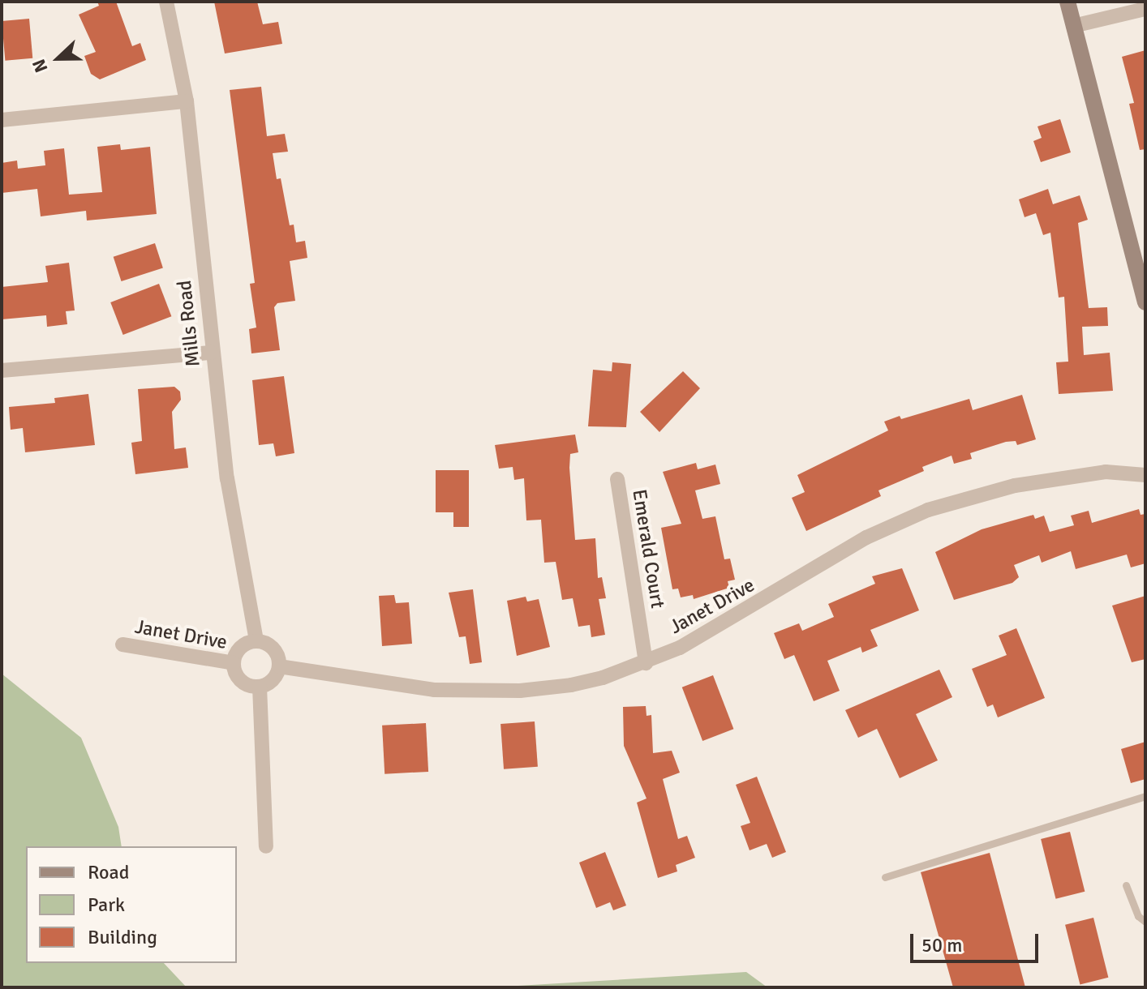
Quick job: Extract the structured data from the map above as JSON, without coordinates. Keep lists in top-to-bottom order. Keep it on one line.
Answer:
{"streets":{"street":["Mills Road","Emerald Court","Janet Drive"]},"crossings":[["Mills Road","Janet Drive"],["Emerald Court","Janet Drive"]],"legend":["Road","Park","Building"],"scale_bar":"50 m","north":"left"}
